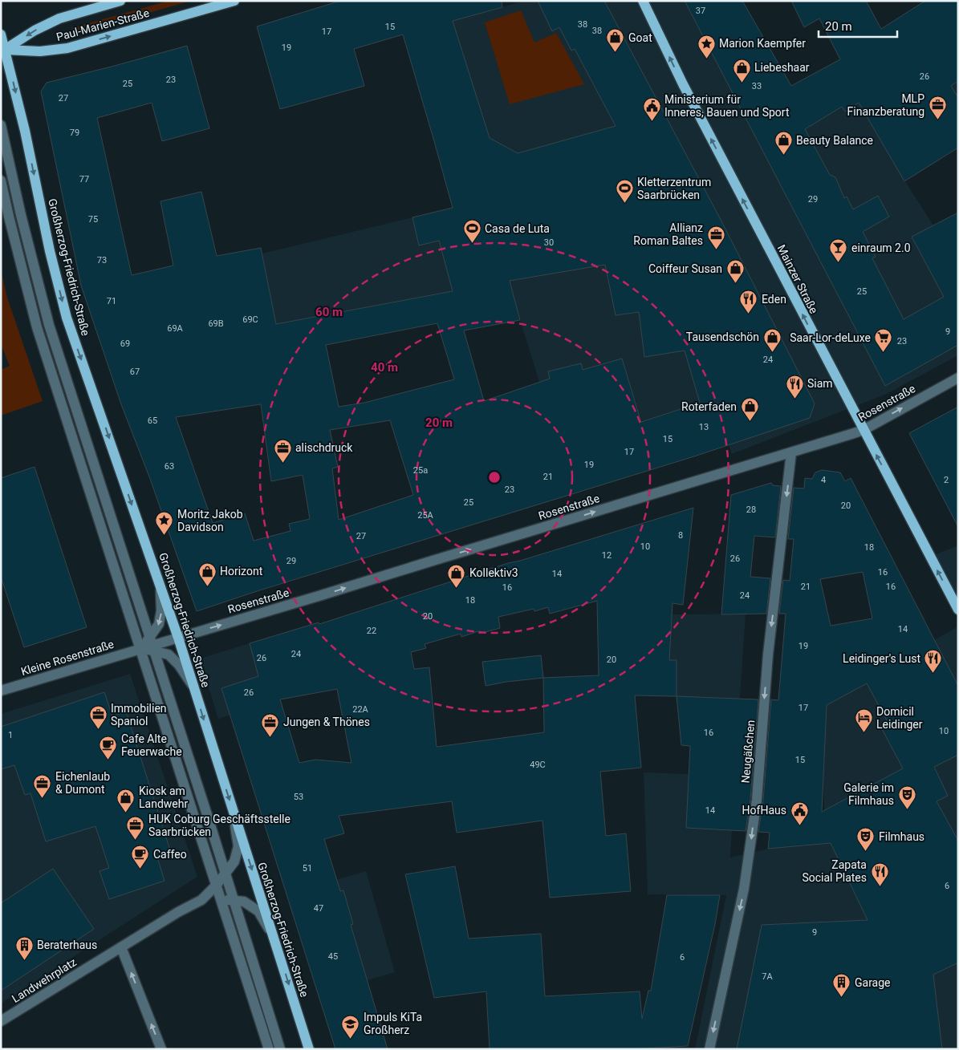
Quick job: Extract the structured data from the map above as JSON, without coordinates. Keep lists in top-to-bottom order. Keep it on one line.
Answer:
{"streets":{"main road":["Paul-Marien-Straße","Großherzog-Friedrich-Straße","Mainzer Straße"],"street":["Rosenstraße","Kleine Rosenstraße","Neugäßchen","Landwehrplatz"]},"crossings":[["Paul-Marien-Straße","Großherzog-Friedrich-Straße"],["Großherzog-Friedrich-Straße","Rosenstraße"],["Großherzog-Friedrich-Straße","Kleine Rosenstraße"],["Großherzog-Friedrich-Straße","Landwehrplatz"],["Mainzer Straße","Rosenstraße"],["Rosenstraße","Kleine Rosenstraße"],["Rosenstraße","Neugäßchen"]],"one_way":["Großherzog-Friedrich-Straße","Mainzer Straße","Rosenstraße","Neugäßchen"],"places":{"shop":["Goat","Liebeshaar","Beauty Balance","Coiffeur Susan","Tausendschön","Roterfaden","Horizont","Kollektiv3","Kiosk am Landwehr"],"place":["Marion Kaempfer","Moritz Jakob Davidson"],"office":["MLP Finanzberatung","Allianz Roman Baltes","alischdruck","Immobilien Spaniol","Jungen & Thönes","Eichenlaub & Dumont","HUK Coburg Geschäftsstelle Saarbrücken"],"public building":["Ministerium für Inneres, Bauen und Sport","HofHaus"],"sports":["Kletterzentrum Saarbrücken","Casa de Luta"],"bar":["einraum 2.0"],"restaurant":["Eden","Siam","Leidinger's Lust","Zapata Social Plates"],"supermarket":["Saar-Lor-deLuxe"],"hotel":["Domicil Leidinger"],"cafe":["Cafe Alte Feuerwache","Caffeo"],"theatre":["Galerie im Filmhaus","Filmhaus"],"building":["Beraterhaus","Garage"],"school or university":["Impuls KiTa Großherz"]},"house_numbers":["37","38","15","38","17","19","26","23","25","33","27","79","77","29","75","30","73","25","71","69C","69B","69A","9","23","69","24","67","65","13","15","17","19","63","25a","21","4","2","23","25","20","28","25A","8","27","10","18","12","26","29","16","14","21","16","16","24","18","20","14","22","19","24","26","20","26","17","22A","10","16","1","15","49C","53","14","51","6","47","9","45","6","7A"],"scale_bar":"20 m","rings":["60 m","40 m","20 m"]}
